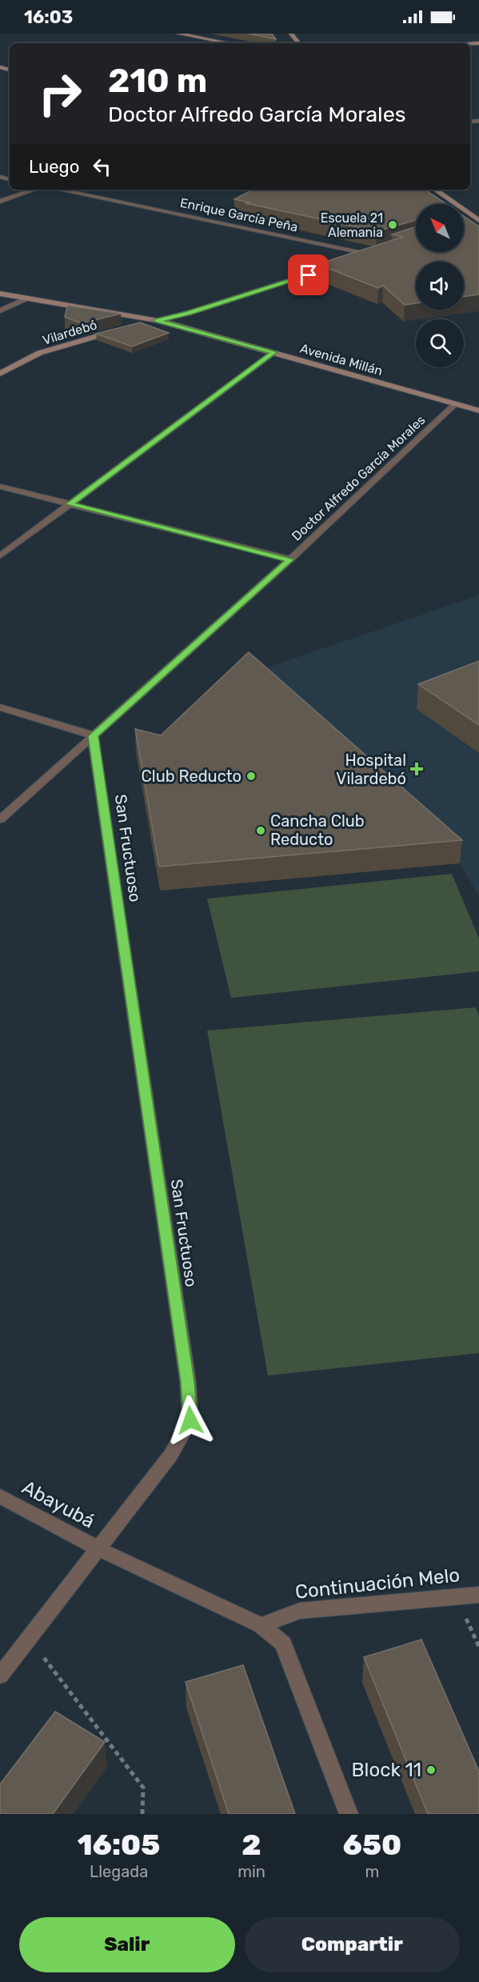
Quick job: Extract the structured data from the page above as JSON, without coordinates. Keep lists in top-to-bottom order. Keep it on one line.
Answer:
{"streets":{"main road":["Vilardebó","Avenida Millán"],"street":["Enrique García Peña","Doctor Alfredo García Morales","San Fructuoso","Abayubá","Continuación Melo"]},"crossings":[["Avenida Millán","Doctor Alfredo García Morales"],["Doctor Alfredo García Morales","San Fructuoso"],["San Fructuoso","Abayubá"]],"places":{"other":["Escuela 21 Alemania","Club Reducto","Cancha Club Reducto","Block 11"],"health":["Hospital Vilardebó"]},"north":"top left","page":{"status":"16:03","turn":["210 m","Doctor Alfredo García Morales"],"then":"Luego","eta":["16:05","Llegada","2","min","650","m"],"buttons":["Salir","Compartir"]}}
